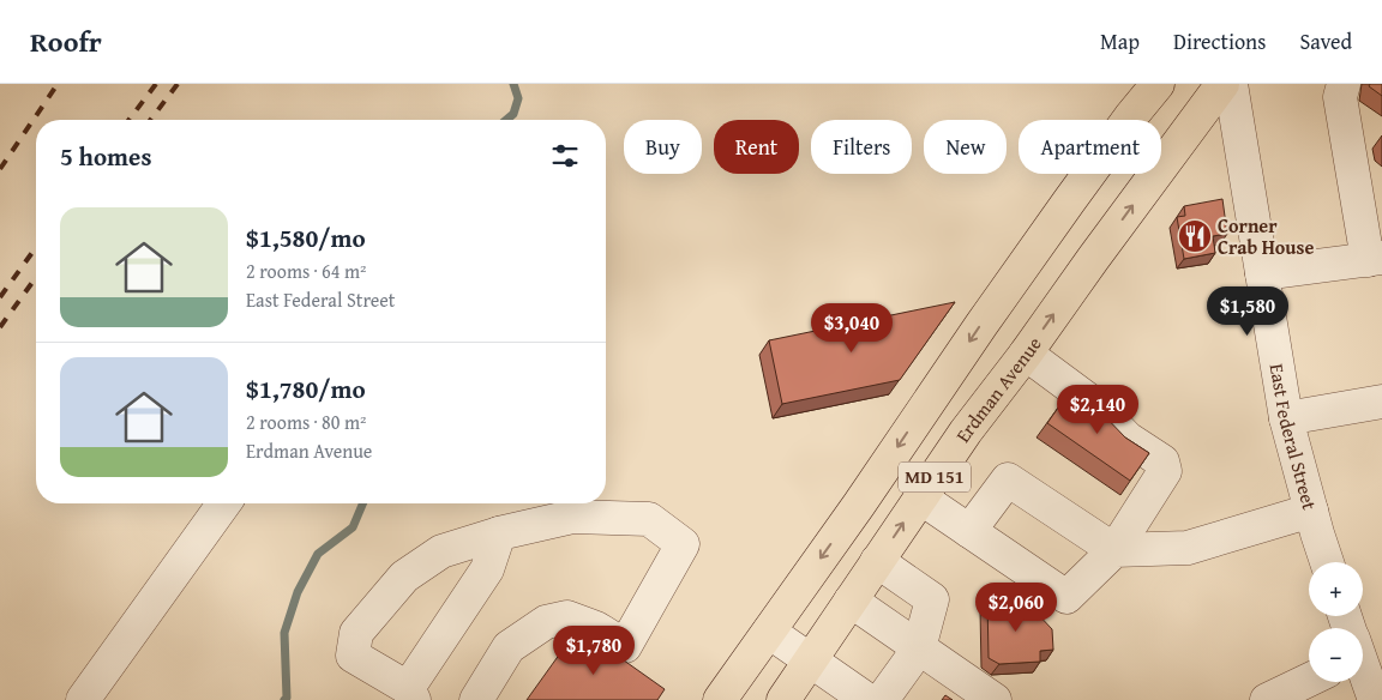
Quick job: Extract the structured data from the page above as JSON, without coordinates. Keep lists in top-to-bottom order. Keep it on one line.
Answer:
{"streets":{"main road":["Erdman Avenue","MD 151"],"street":["East Federal Street"]},"places":{"restaurant":["Corner Crab House"]},"page":{"header":"Roofr","nav":["Map","Directions","Saved"],"chip":["Buy","Rent","Filters","New","Apartment"],"heading":"5 homes","list":[{"name":"$1,580/mo","note":"2 rooms · 64 m² · East Federal Street"},{"name":"$1,780/mo","note":"2 rooms · 80 m² · Erdman Avenue"}],"price":["$1,580","$3,040","$2,140","$2,060","$1,780"],"map_buttons":["+","−"]}}
